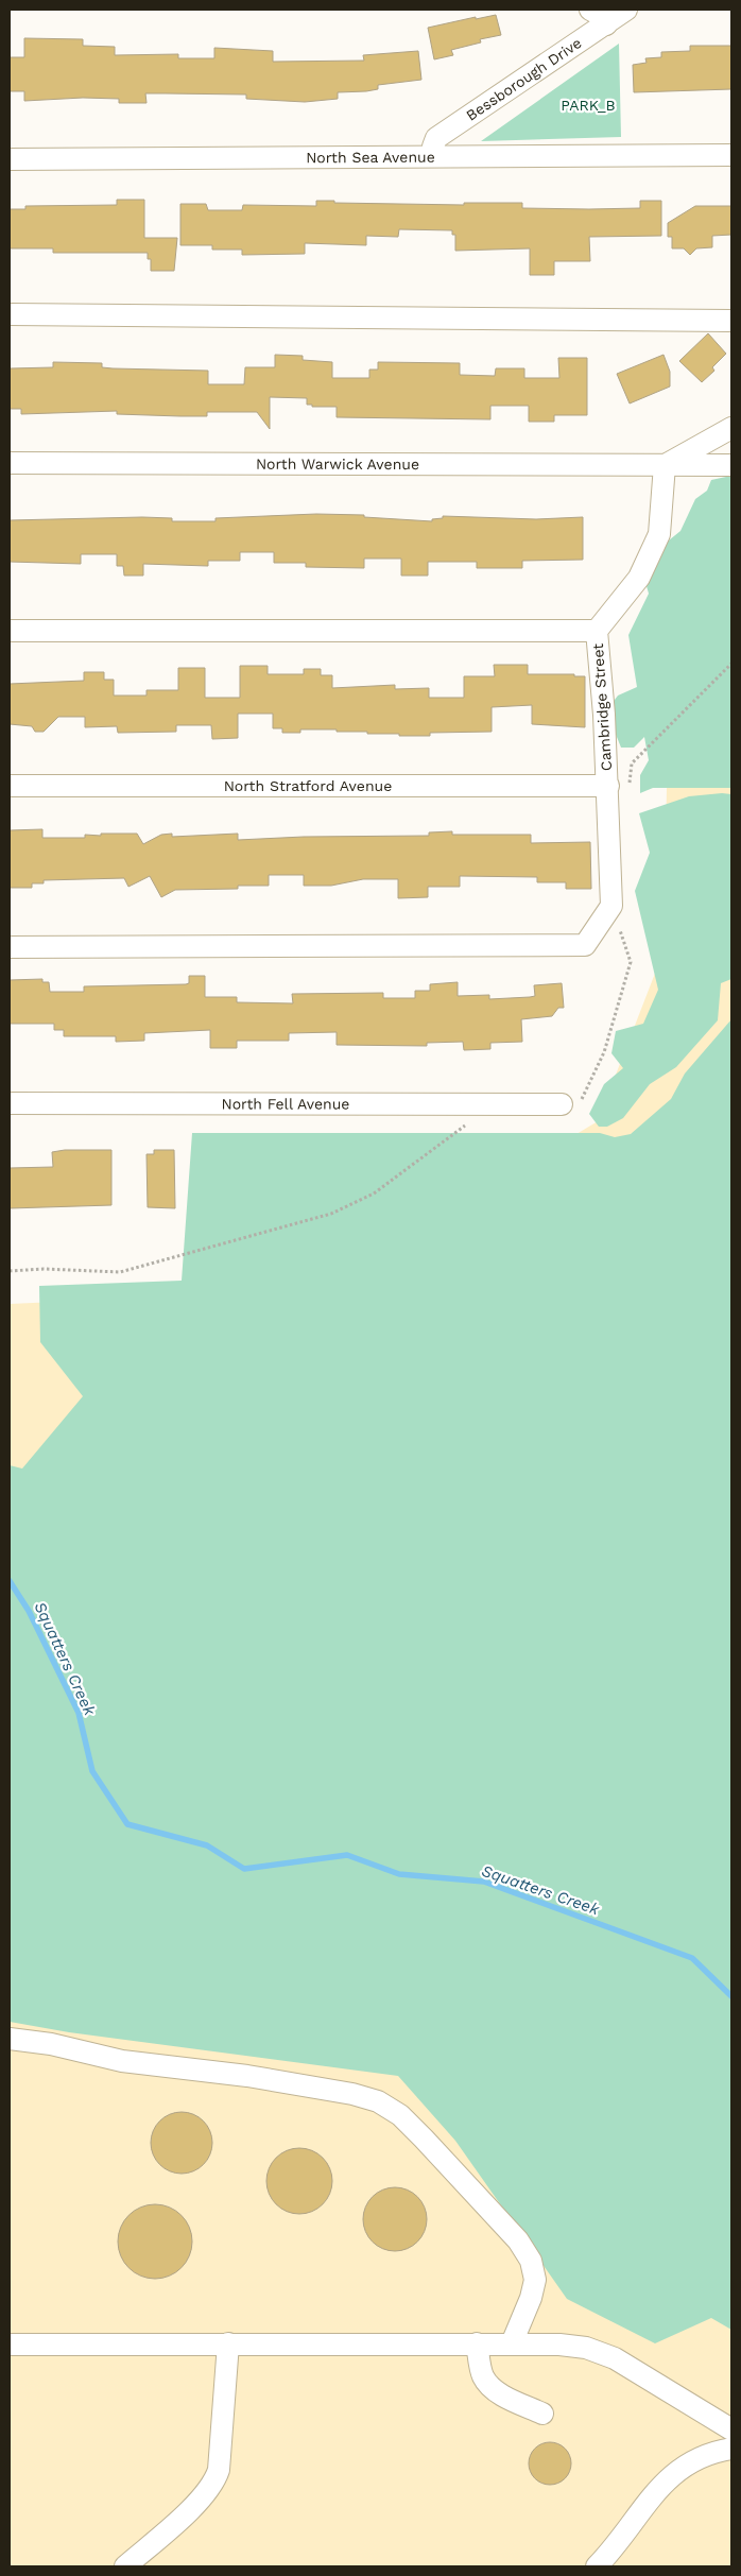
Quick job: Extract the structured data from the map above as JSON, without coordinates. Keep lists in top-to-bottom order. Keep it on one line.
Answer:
{"streets":{"street":["Bessborough Drive","North Sea Avenue","North Warwick Avenue","Cambridge Street","North Stratford Avenue","North Fell Avenue"]},"crossings":[["Bessborough Drive","North Sea Avenue"],["North Warwick Avenue","Cambridge Street"],["Cambridge Street","North Stratford Avenue"]],"water":["Squatters Creek"],"parks":["PARK_B"]}
